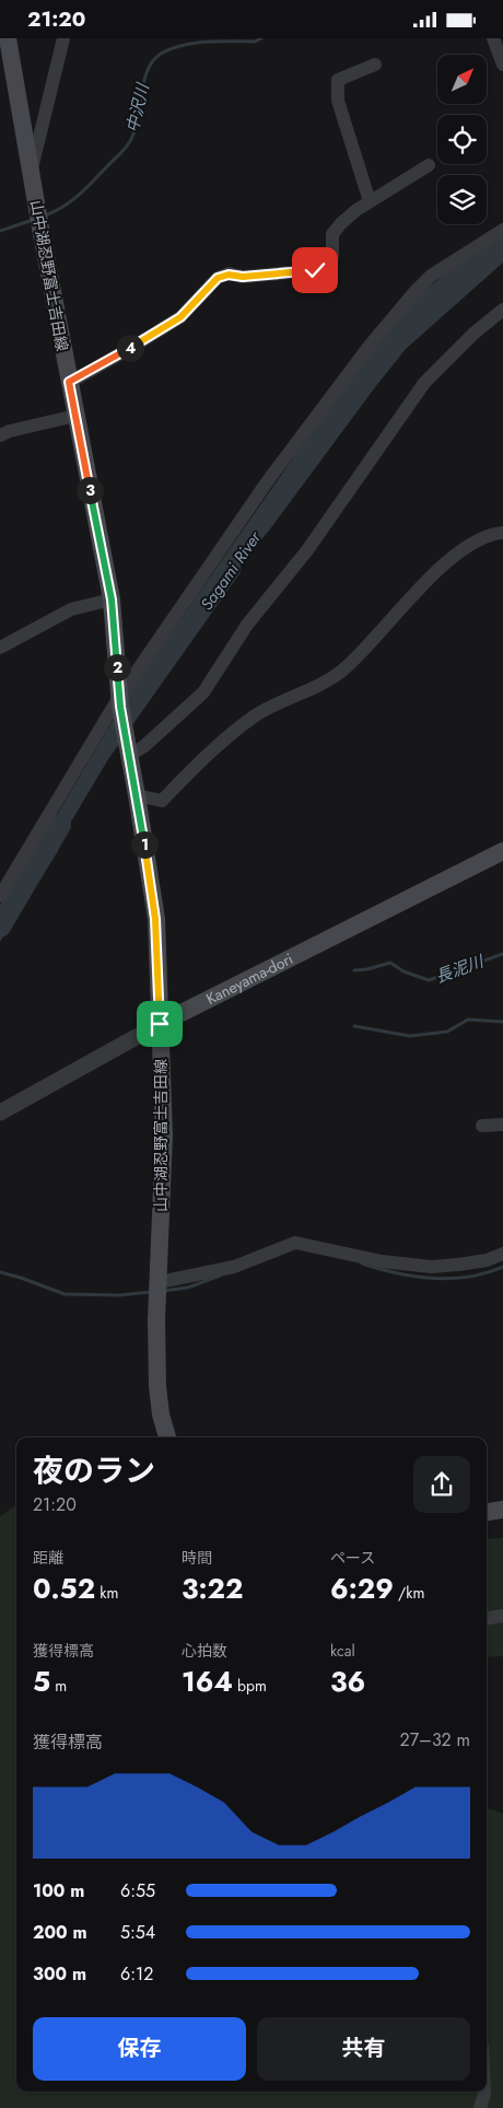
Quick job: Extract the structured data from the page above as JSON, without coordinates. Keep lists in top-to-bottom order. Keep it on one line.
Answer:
{"streets":{"main road":["山中湖忍野富士吉田線","Kaneyama-dori"]},"crossings":[["山中湖忍野富士吉田線","Kaneyama-dori"]],"water":["中沢川","Sagami River","長泥川"],"north":"top right","page":{"status":"21:20","pins":["4","3","2","1"],"heading":["夜のラン","21:20"],"stats":[["距離","0.52 km"],["時間","3:22"],["ペース","6:29 /km"],["獲得標高","5 m"],["心拍数","164 bpm"],["kcal","36"]],"chart":["獲得標高","27–32 m"],"list":[{"name":"100 m","note":"6:55"},{"name":"200 m","note":"5:54"},{"name":"300 m","note":"6:12"}],"buttons":["保存","共有"]}}
